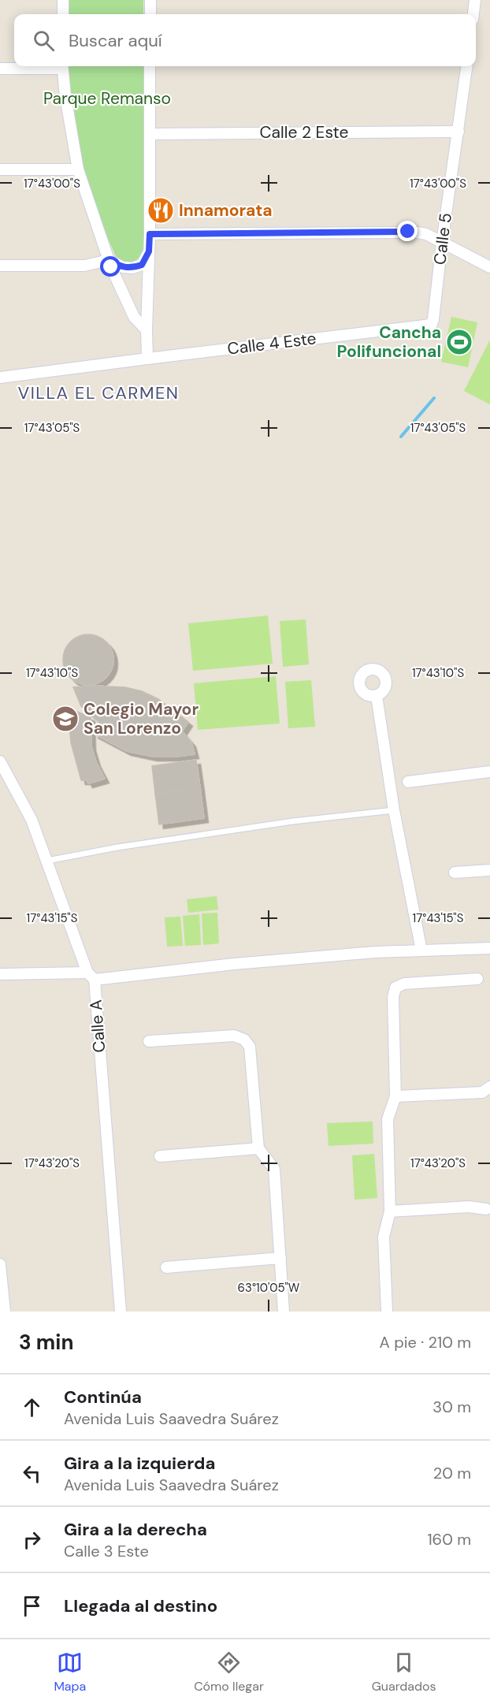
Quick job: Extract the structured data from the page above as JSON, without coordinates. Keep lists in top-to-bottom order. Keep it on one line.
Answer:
{"streets":{"street":["Calle 2 Este","Calle 5","Calle 4 Este","Calle A"]},"crossings":[["Calle 2 Este","Calle 5"],["Calle 5","Calle 4 Este"]],"districts":["VILLA EL CARMEN"],"parks":["Parque Remanso"],"places":{"restaurant":["Innamorata"],"sports":["Cancha Polifuncional"],"school or university":["Colegio Mayor San Lorenzo"]},"page":{"search":"Buscar aquí","heading":["3 min","A pie · 210 m"],"list":[["Continúa","Avenida Luis Saavedra Suárez","30 m"],["Gira a la izquierda","Avenida Luis Saavedra Suárez","20 m"],["Gira a la derecha","Calle 3 Este","160 m"],"Llegada al destino"],"nav":["Mapa","Cómo llegar","Guardados"]},"coordinates":["17°43'00\"S","17°43'05\"S","17°43'10\"S","17°43'15\"S","17°43'20\"S","63°10'05\"W"]}
